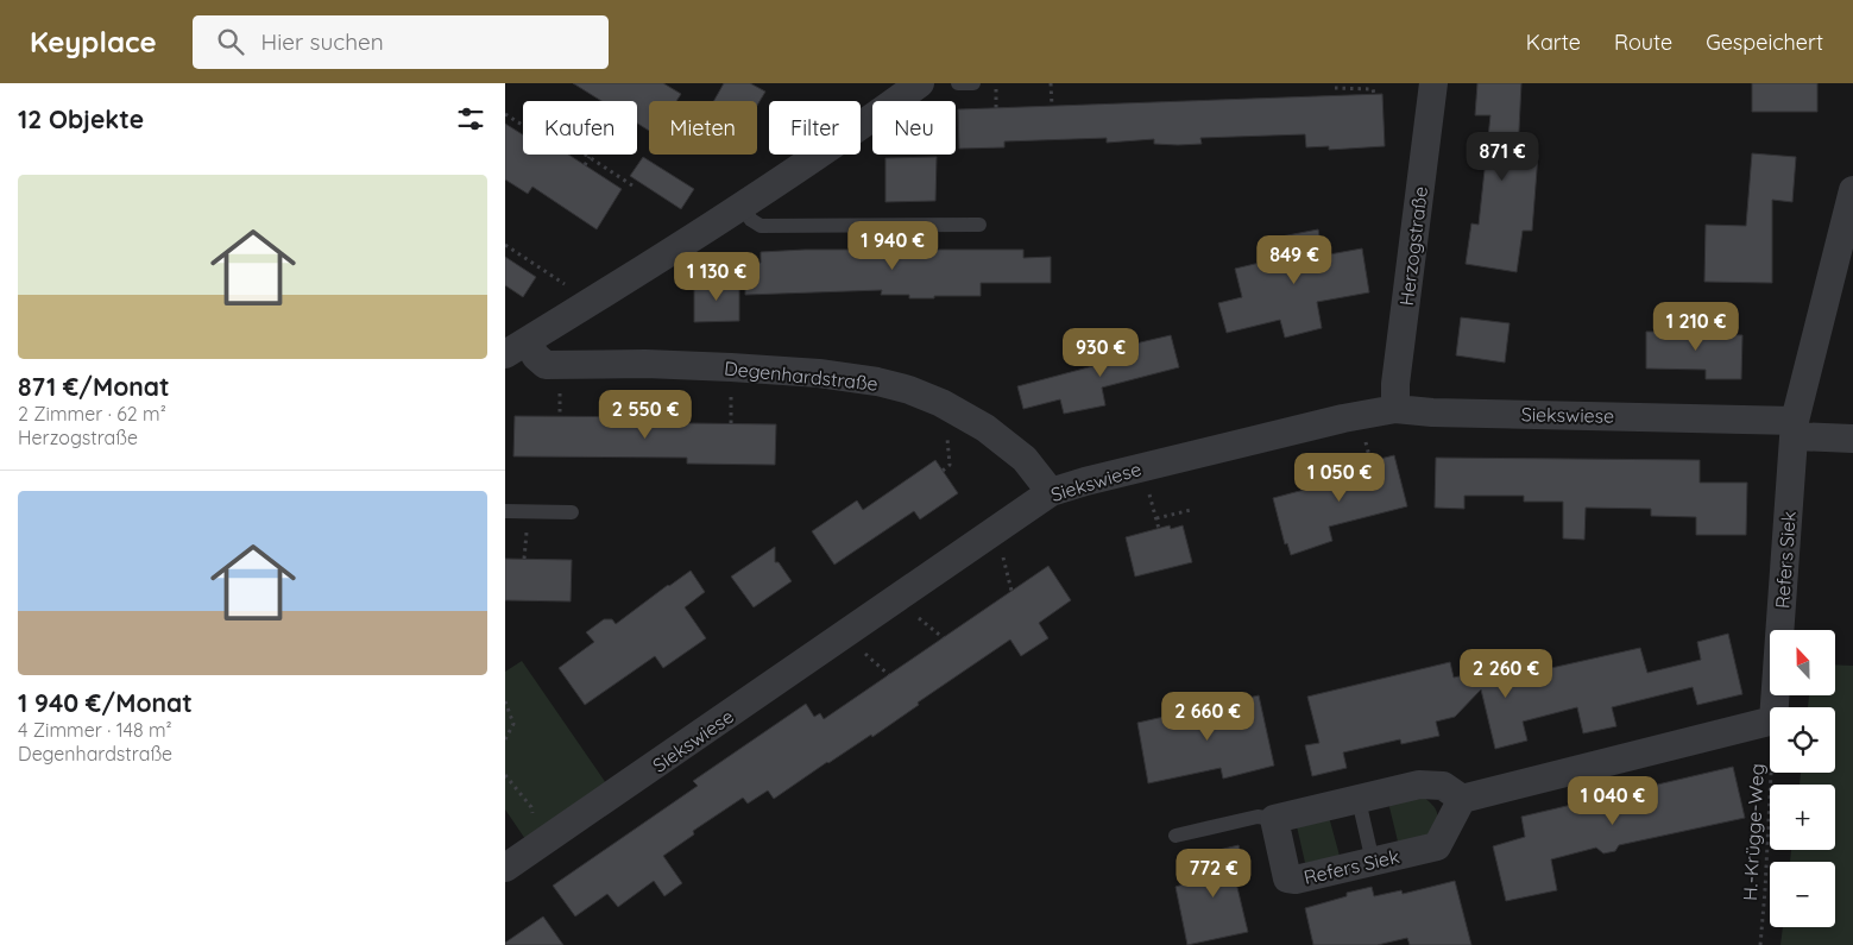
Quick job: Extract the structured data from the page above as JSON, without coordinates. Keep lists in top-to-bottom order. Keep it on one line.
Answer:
{"streets":{"street":["Herzogstraße","Degenhardstraße","Siekswiese","Refers Siek"],"path":["H.-Krügge-Weg"]},"crossings":[["Herzogstraße","Siekswiese"],["Degenhardstraße","Siekswiese"],["Siekswiese","Refers Siek"]],"north":"top","page":{"header":"Keyplace","search":"Hier suchen","nav":["Karte","Route","Gespeichert"],"heading":"12 Objekte","chip":["Kaufen","Mieten","Filter","Neu"],"price":["871 €","1 940 €","849 €","1 130 €","1 210 €","930 €","2 550 €","1 050 €","2 260 €","2 660 €","1 040 €","772 €"],"list":[{"name":"871 €/Monat","note":"2 Zimmer · 62 m² · Herzogstraße"},{"name":"1 940 €/Monat","note":"4 Zimmer · 148 m² · Degenhardstraße"}],"map_buttons":["+","−"]}}
